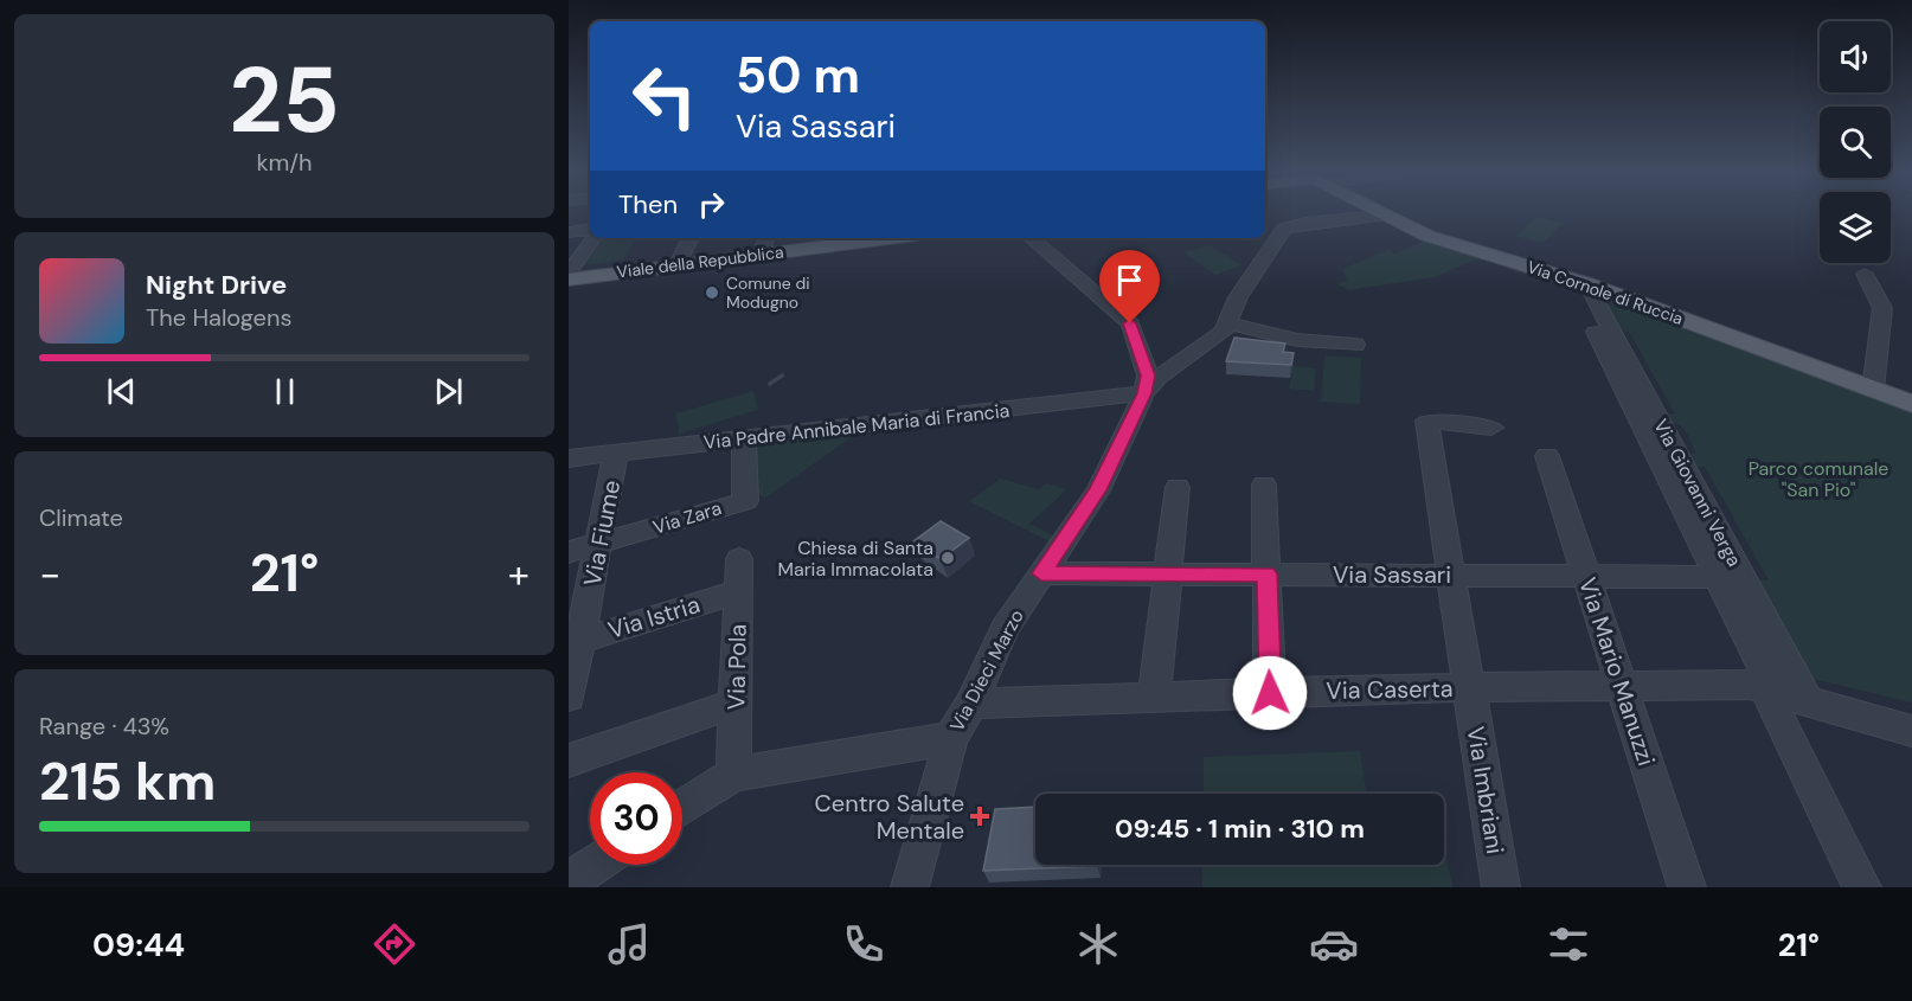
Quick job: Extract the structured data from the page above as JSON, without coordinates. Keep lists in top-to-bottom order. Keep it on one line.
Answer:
{"streets":{"main road":["Viale della Repubblica","Via Cornole di Ruccia"],"street":["Via Padre Annibale Maria di Francia","Via Giovanni Verga","Via Zara","Via Fiume","Via Sassari","Via Istria","Via Pola","Via Dieci Marzo","Via Mario Manuzzi","Via Caserta","Via Imbriani"]},"crossings":[["Via Cornole di Ruccia","Via Giovanni Verga"],["Via Padre Annibale Maria di Francia","Via Zara"],["Via Padre Annibale Maria di Francia","Via Fiume"],["Via Padre Annibale Maria di Francia","Via Dieci Marzo"],["Via Giovanni Verga","Via Sassari"],["Via Giovanni Verga","Via Caserta"],["Via Zara","Via Fiume"],["Via Fiume","Via Istria"],["Via Sassari","Via Dieci Marzo"],["Via Sassari","Via Mario Manuzzi"],["Via Sassari","Via Imbriani"],["Via Istria","Via Pola"],["Via Dieci Marzo","Via Caserta"],["Via Mario Manuzzi","Via Caserta"],["Via Caserta","Via Imbriani"]],"parks":["Parco comunale \"San Pio\""],"places":{"other":["Comune di Modugno","Chiesa di Santa Maria Immacolata"],"health":["Centro Salute Mentale"]},"page":{"tile":[["25","km/h"],"Climate",["Range · 43%","215 km"]],"turn":["50 m","Via Sassari"],"then":"Then","song":["Night Drive","The Halogens"],"heat":["−","21°","+"],"limit":"30","trip":"09:45 · 1 min · 310 m","tabs":["09:44","21°"]}}
